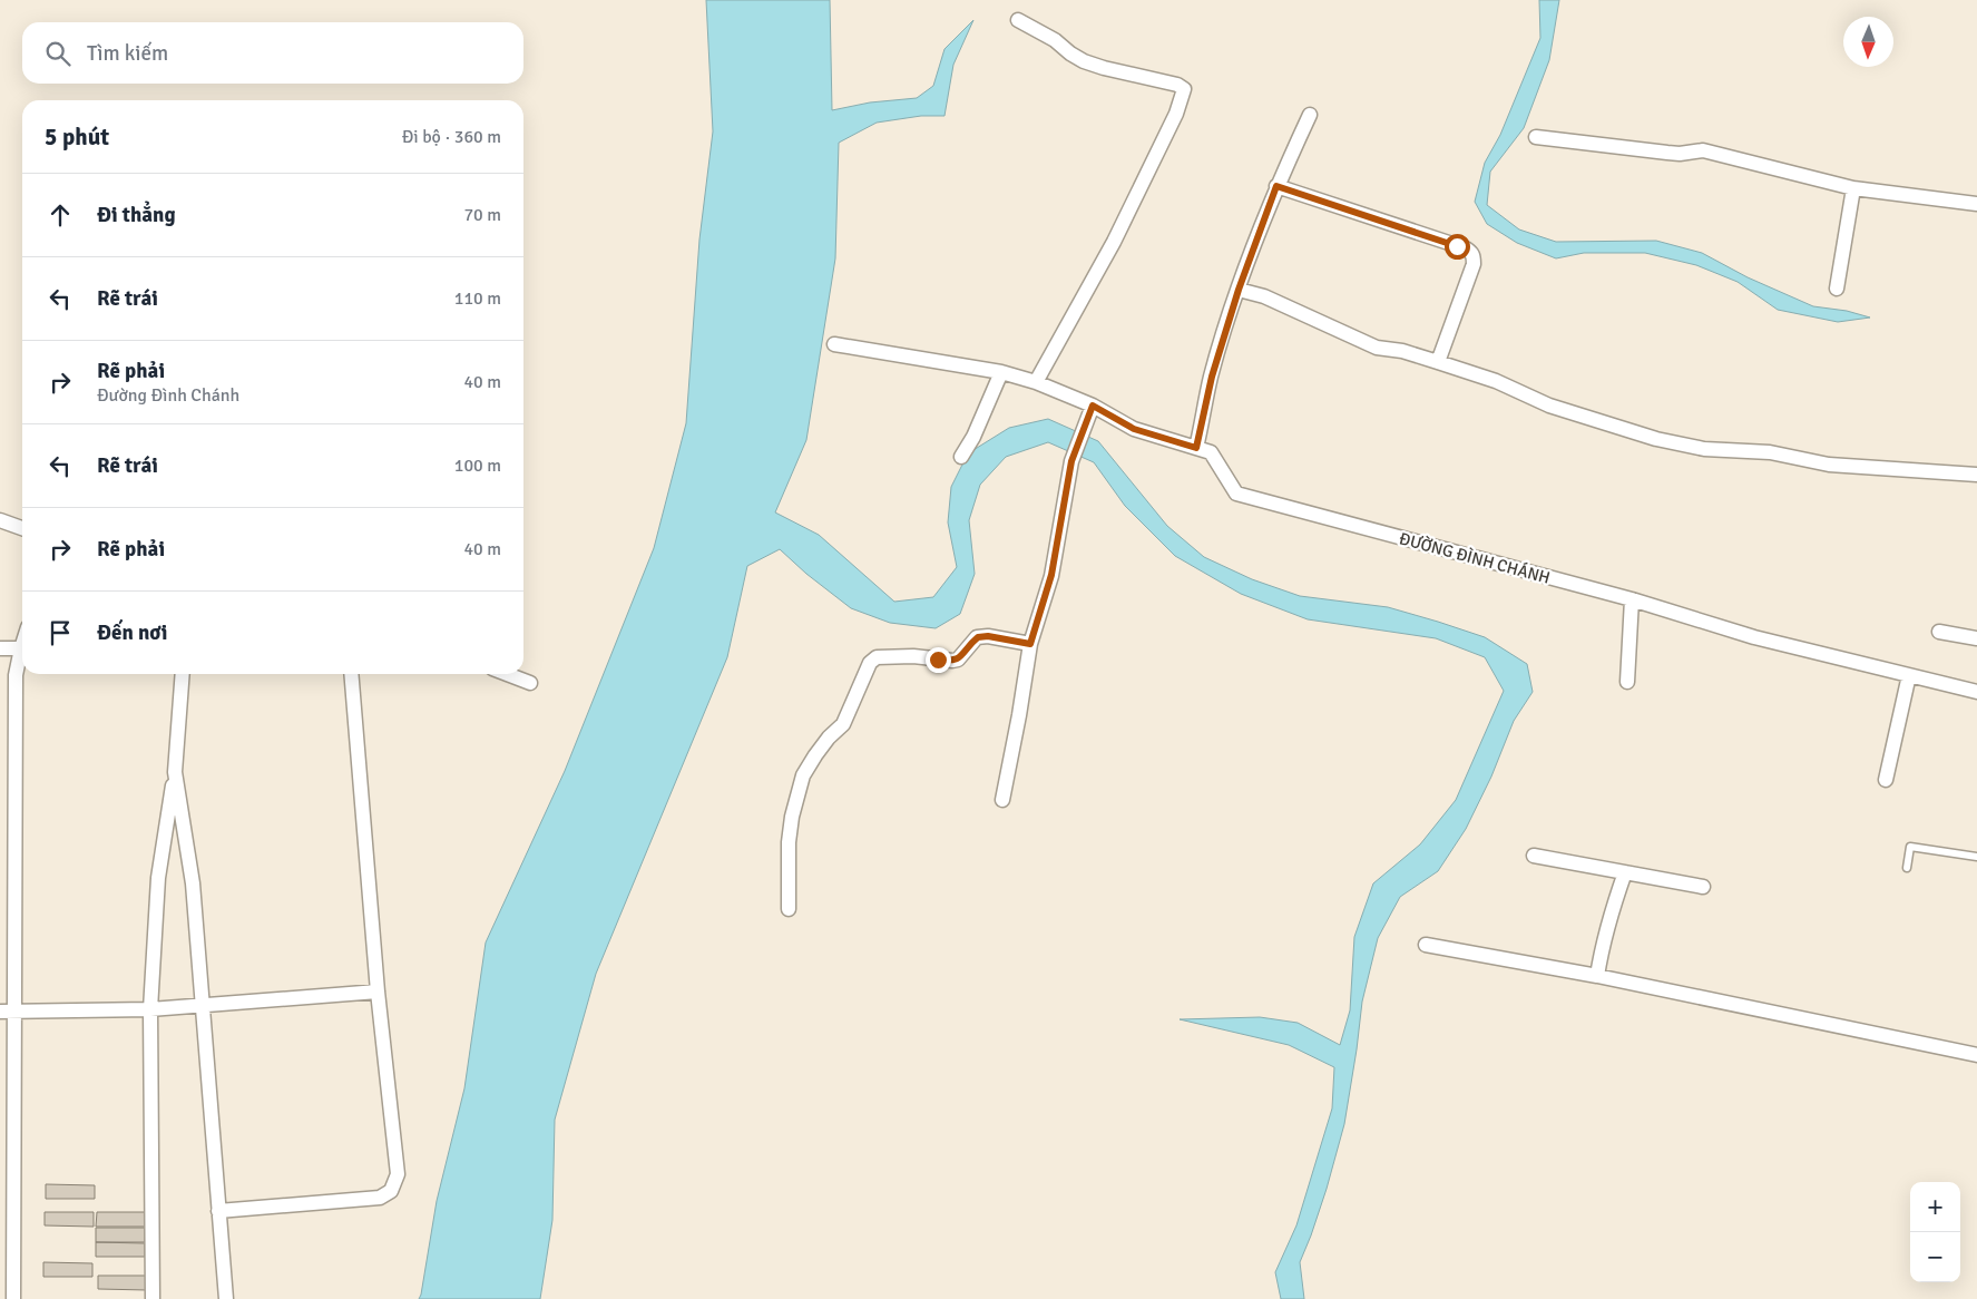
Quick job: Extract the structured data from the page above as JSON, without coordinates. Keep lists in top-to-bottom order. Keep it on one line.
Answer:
{"streets":{"street":["ĐƯỜNG ĐÌNH CHÁNH"]},"north":"bottom","page":{"search":"Tìm kiếm","heading":["5 phút","Đi bộ · 360 m"],"list":[["Đi thẳng","70 m"],["Rẽ trái","110 m"],["Rẽ phải","Đường Đình Chánh","40 m"],["Rẽ trái","100 m"],["Rẽ phải","40 m"],"Đến nơi"],"map_buttons":["+","−"]}}
